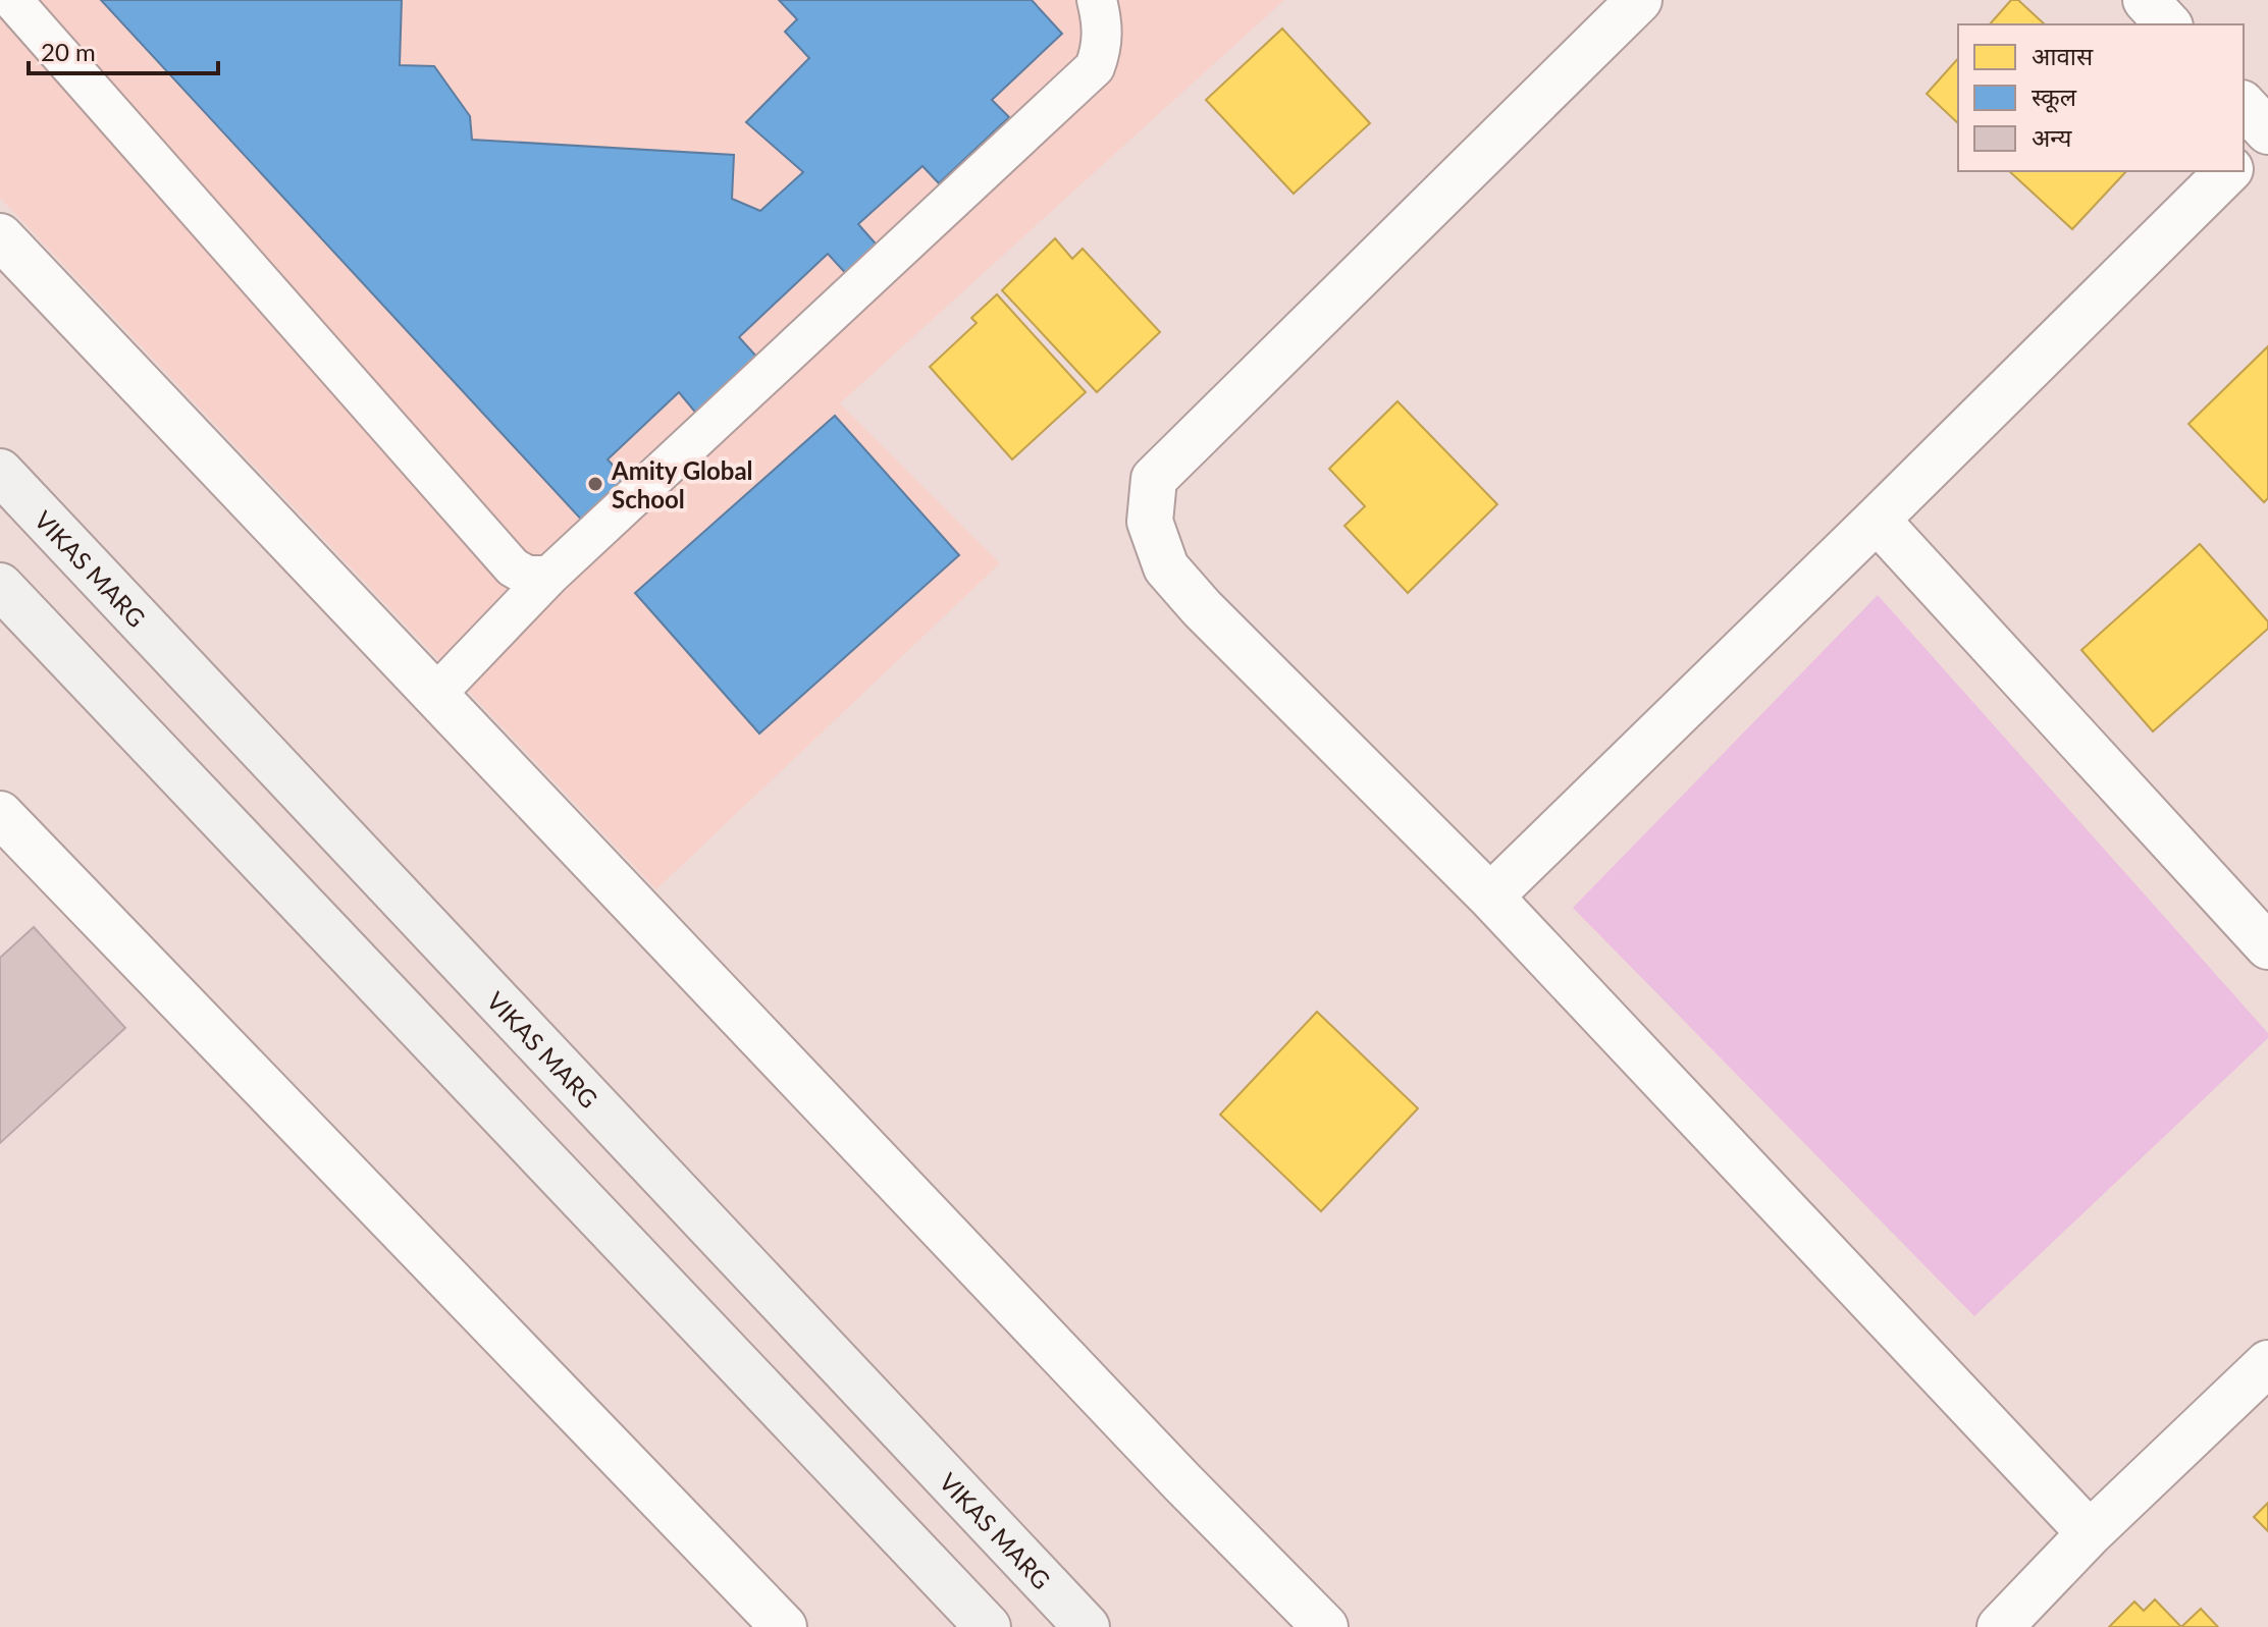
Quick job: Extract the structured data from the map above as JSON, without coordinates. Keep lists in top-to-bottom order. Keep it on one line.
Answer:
{"streets":{"main road":["VIKAS MARG"]},"places":["Amity Global School"],"legend":["आवास","स्कूल","अन्य"],"scale_bar":"20 m"}
